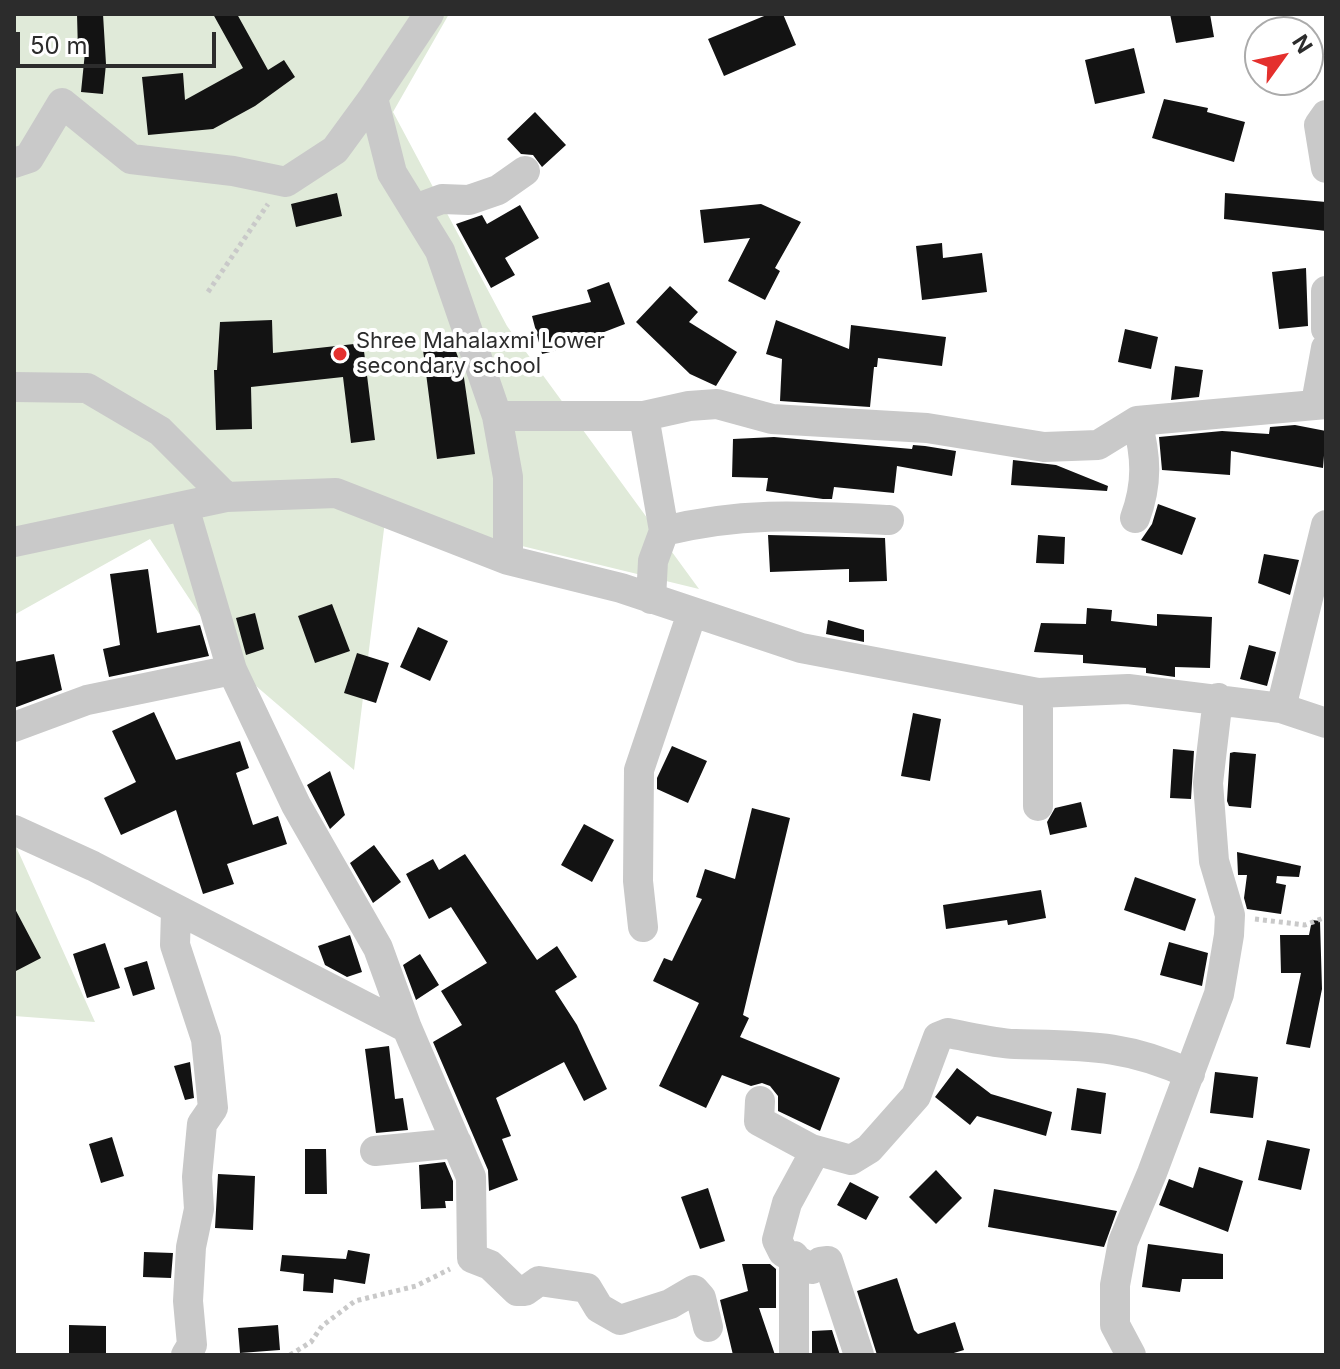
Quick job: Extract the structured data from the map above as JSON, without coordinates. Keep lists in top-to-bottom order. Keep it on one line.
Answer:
{"places":["Shree Mahalaxmi Lower secondary school"],"scale_bar":"50 m","north":"top right"}
